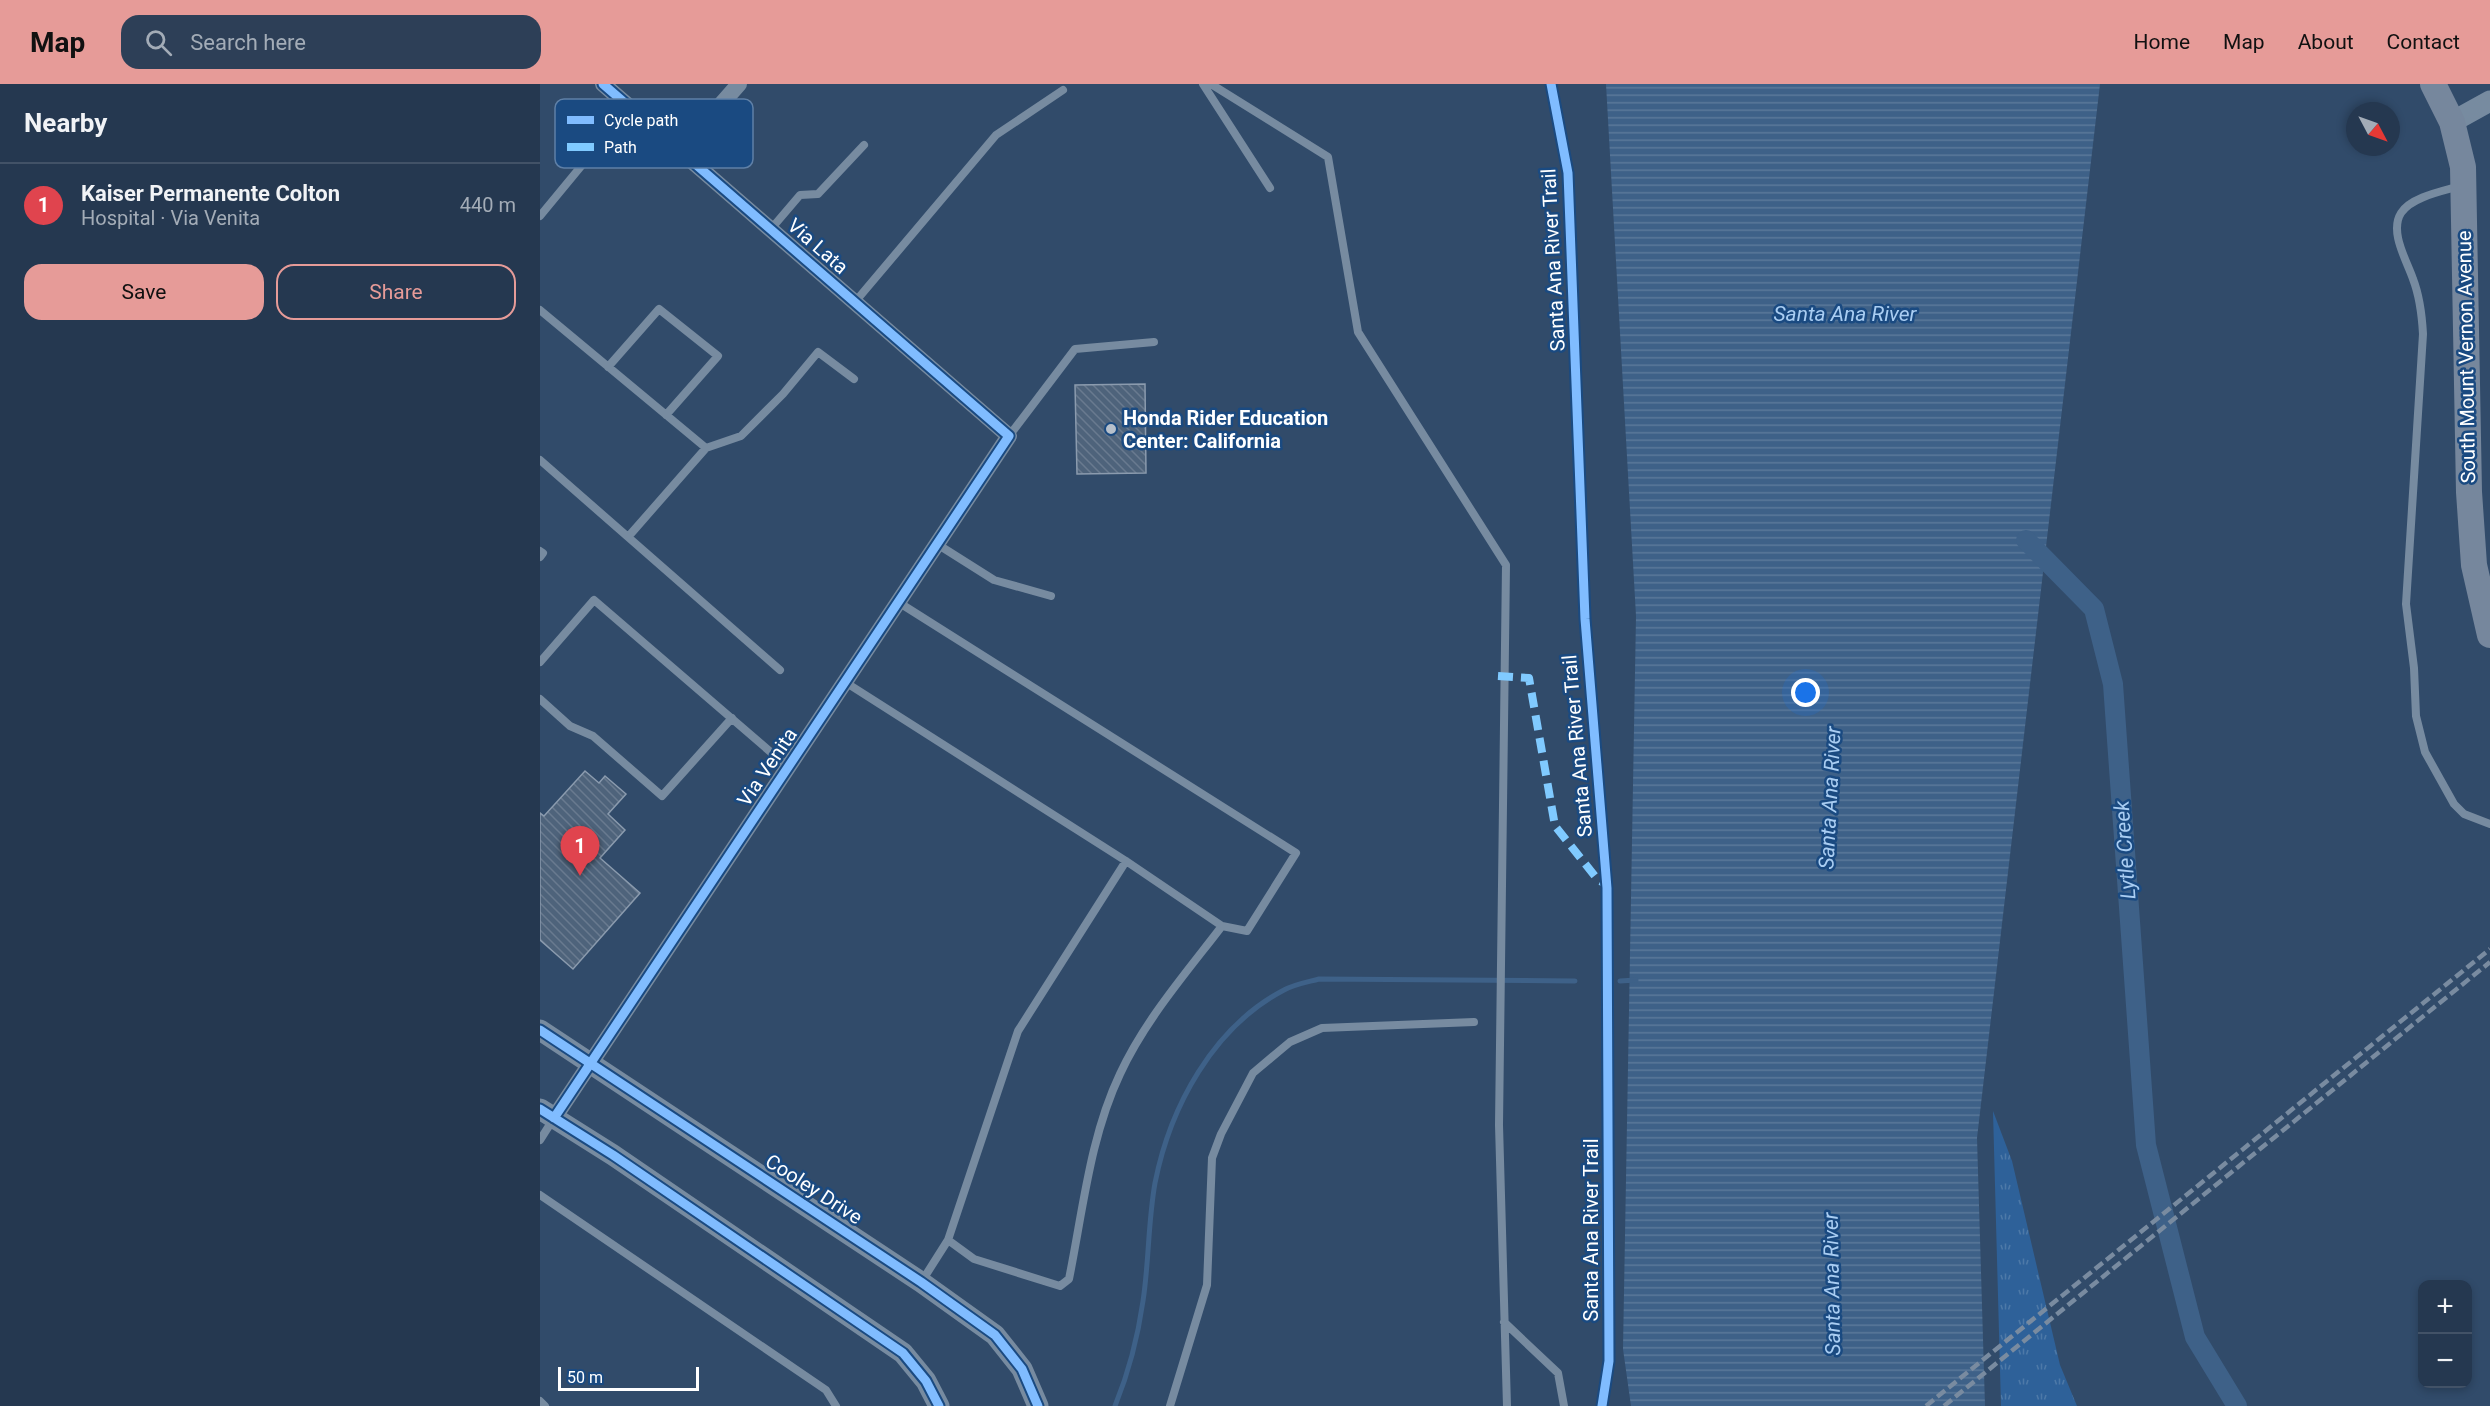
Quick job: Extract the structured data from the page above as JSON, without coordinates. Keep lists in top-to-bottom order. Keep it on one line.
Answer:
{"streets":{"main road":["South Mount Vernon Avenue"],"street":["Via Lata","Via Venita","Cooley Drive"],"cycle path":["Santa Ana River Trail"]},"crossings":[["Via Lata","Via Venita"],["Via Venita","Cooley Drive"]],"water":["Santa Ana River","Lytle Creek"],"places":["Honda Rider Education Center: California"],"legend":["Cycle path","Path"],"scale_bar":"50 m","north":"bottom right","page":{"header":"Map","search":"Search here","nav":["Home","Map","About","Contact"],"heading":"Nearby","list":[{"mark":"1","name":"Kaiser Permanente Colton","note":"Hospital · Via Venita","value":"440 m"}],"buttons":["Save","Share"],"pins":"1","map_buttons":["+","−"],"scale":"50 m"}}
